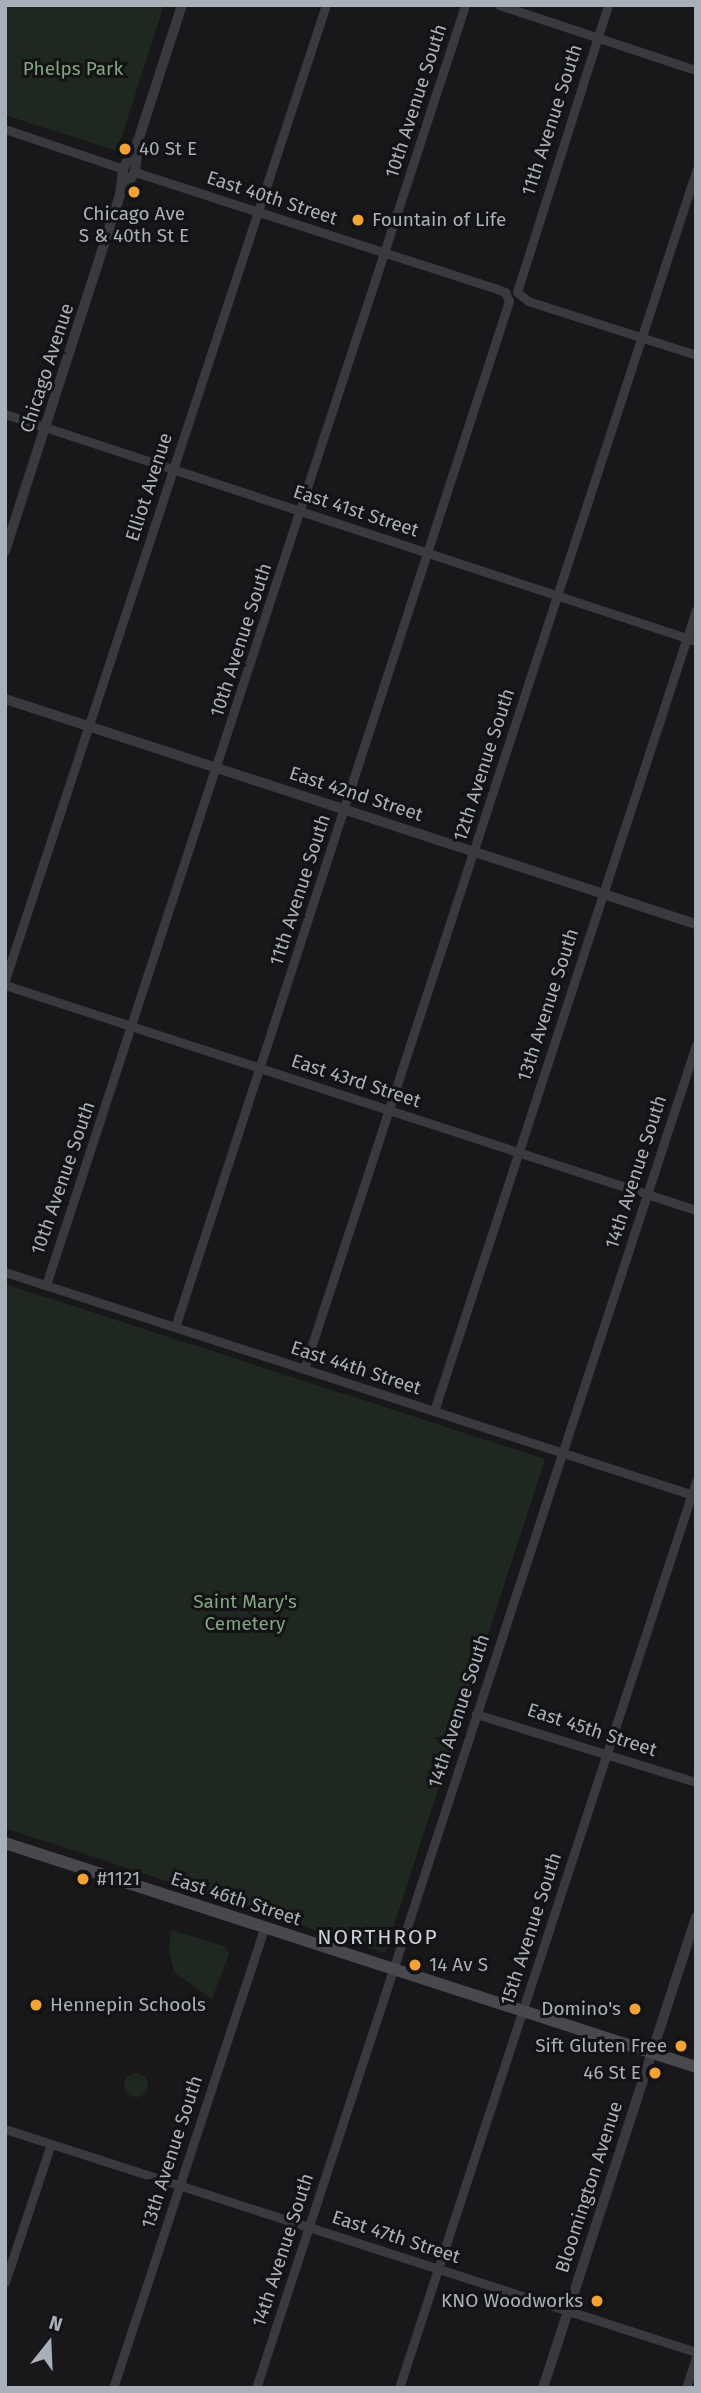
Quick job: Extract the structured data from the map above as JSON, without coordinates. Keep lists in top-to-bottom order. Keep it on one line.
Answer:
{"streets":{"main road":["East 46th Street"],"street":["10th Avenue South","11th Avenue South","East 40th Street","Chicago Avenue","Elliot Avenue","East 41st Street","12th Avenue South","East 42nd Street","13th Avenue South","East 43rd Street","14th Avenue South","East 44th Street","East 45th Street","15th Avenue South","Bloomington Avenue","East 47th Street"]},"crossings":[["10th Avenue South","East 40th Street"],["10th Avenue South","East 41st Street"],["10th Avenue South","East 42nd Street"],["10th Avenue South","East 43rd Street"],["10th Avenue South","East 44th Street"],["11th Avenue South","East 40th Street"],["11th Avenue South","East 41st Street"],["11th Avenue South","12th Avenue South"],["11th Avenue South","East 42nd Street"],["11th Avenue South","East 43rd Street"],["11th Avenue South","East 44th Street"],["East 40th Street","Chicago Avenue"],["East 40th Street","Elliot Avenue"],["Chicago Avenue","East 41st Street"],["Elliot Avenue","East 41st Street"],["Elliot Avenue","East 42nd Street"],["Elliot Avenue","East 43rd Street"],["East 41st Street","12th Avenue South"],["East 41st Street","13th Avenue South"],["12th Avenue South","East 42nd Street"],["12th Avenue South","East 43rd Street"],["12th Avenue South","East 44th Street"],["East 42nd Street","13th Avenue South"],["13th Avenue South","East 43rd Street"],["13th Avenue South","East 44th Street"],["13th Avenue South","East 46th Street"],["13th Avenue South","East 47th Street"],["East 43rd Street","14th Avenue South"],["14th Avenue South","East 44th Street"],["14th Avenue South","East 45th Street"],["14th Avenue South","East 46th Street"],["14th Avenue South","East 47th Street"],["East 44th Street","15th Avenue South"],["East 45th Street","15th Avenue South"],["East 46th Street","15th Avenue South"],["East 46th Street","Bloomington Avenue"],["15th Avenue South","East 47th Street"],["Bloomington Avenue","East 47th Street"]],"districts":["NORTHROP"],"parks":["Phelps Park","Saint Mary's Cemetery"],"places":["40 St E","Chicago Ave S & 40th St E","Fountain of Life","#1121","14 Av S","Hennepin Schools","Domino's","Sift Gluten Free","46 St E","KNO Woodworks"],"north":"top"}
